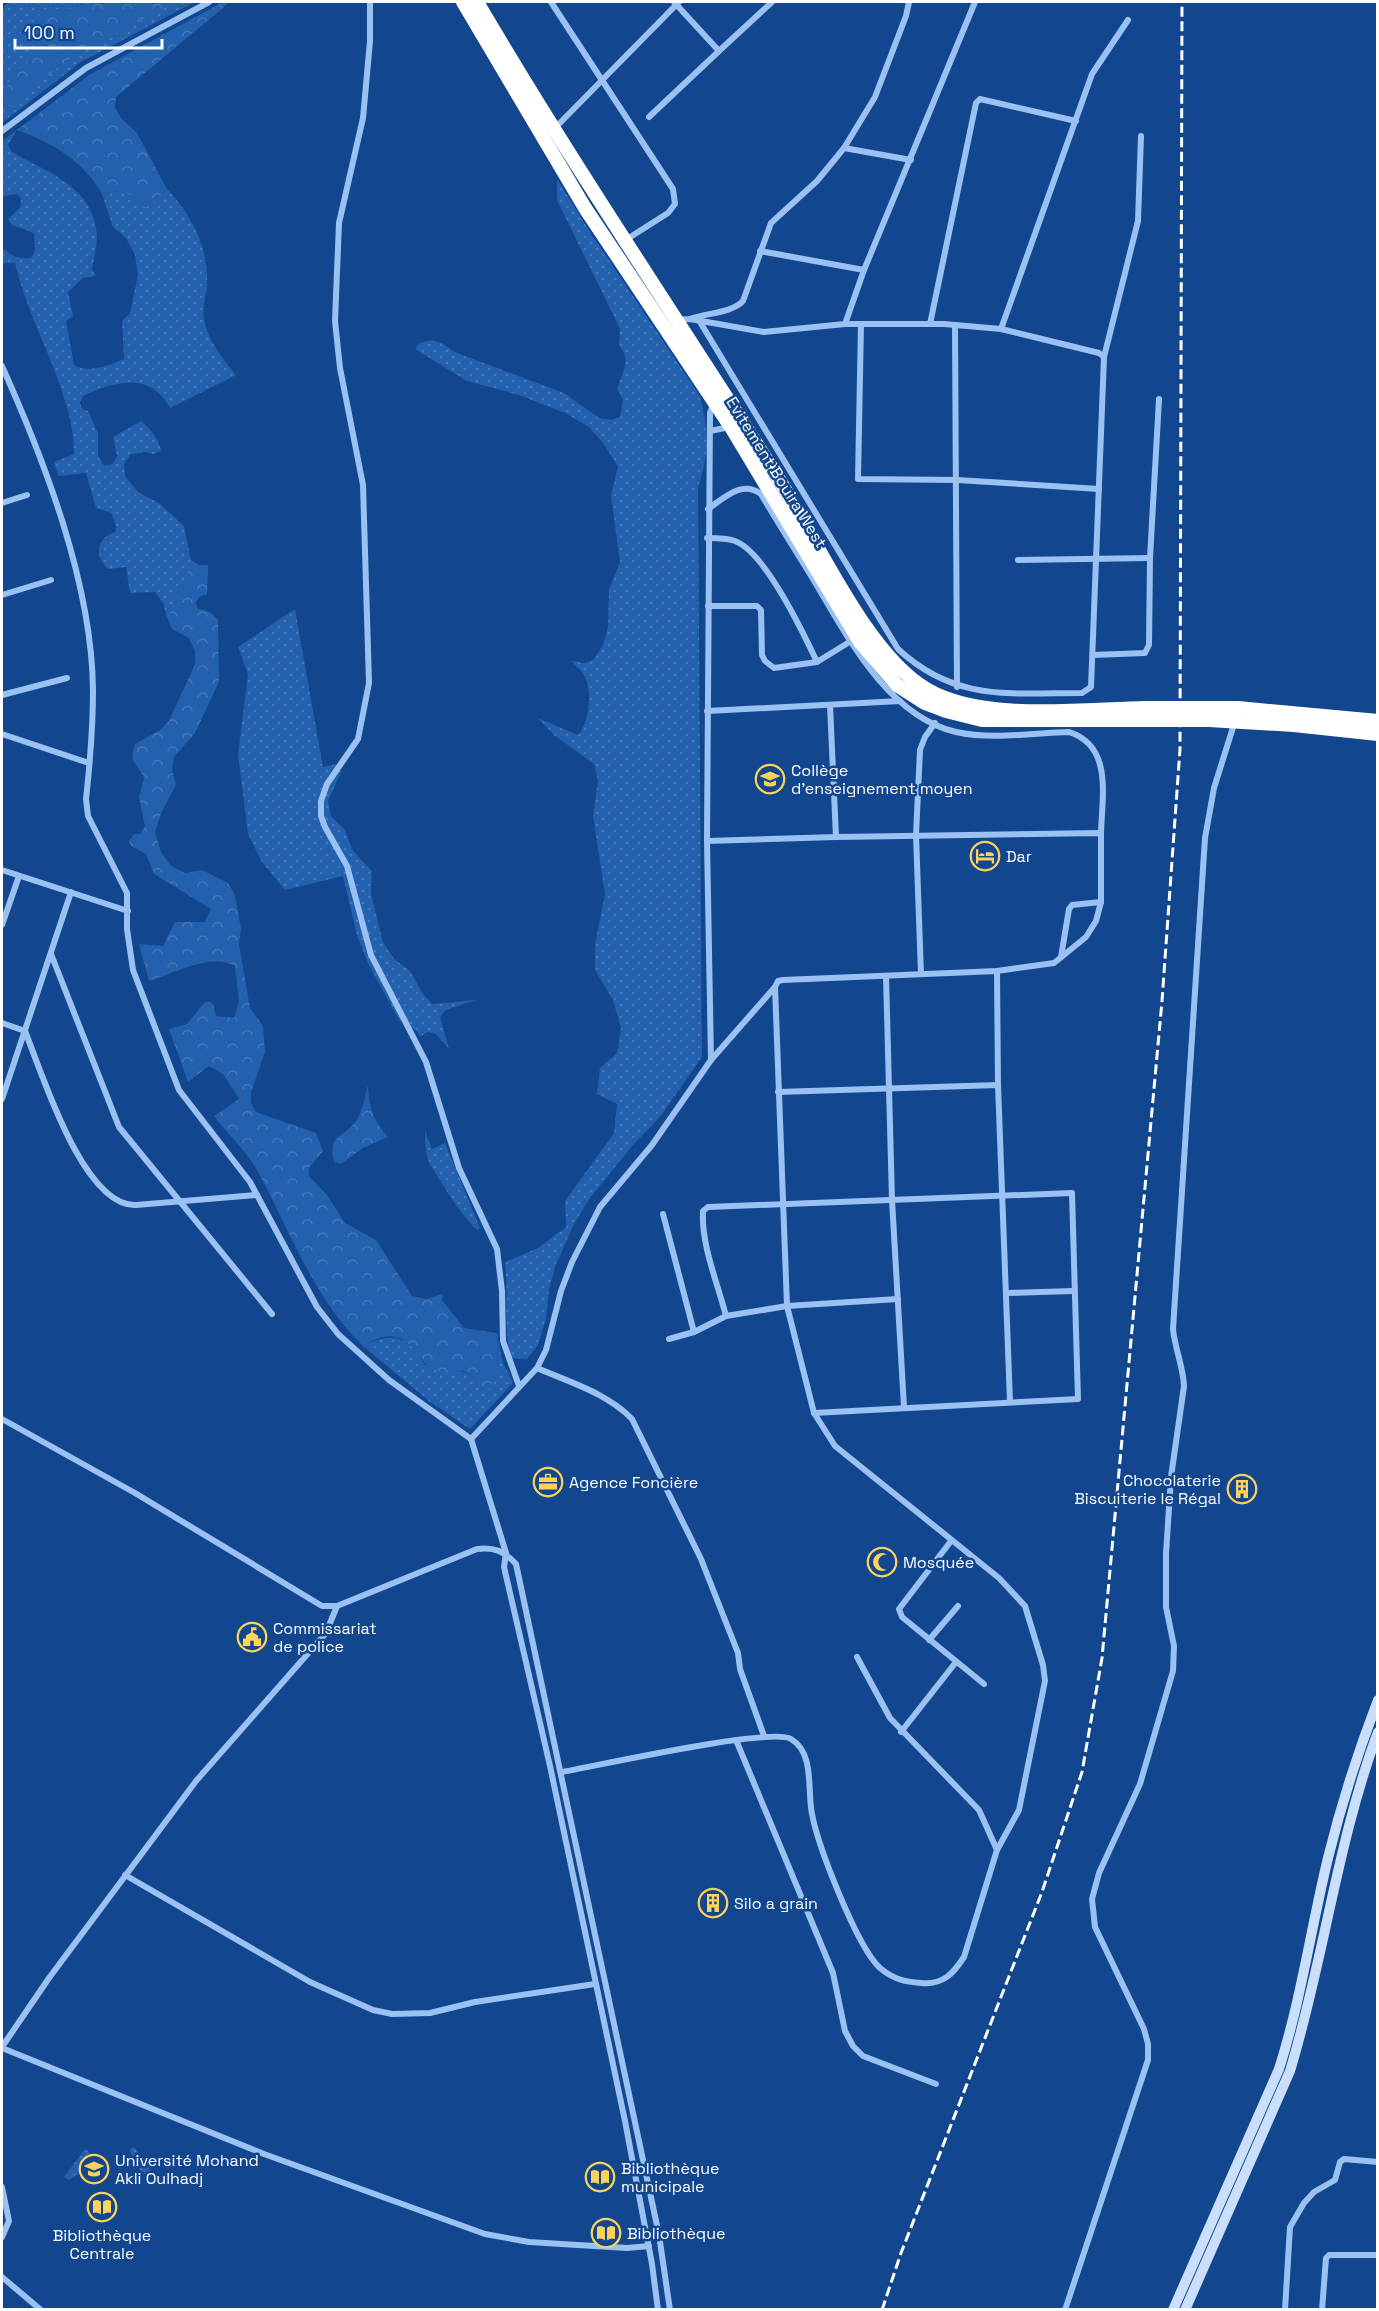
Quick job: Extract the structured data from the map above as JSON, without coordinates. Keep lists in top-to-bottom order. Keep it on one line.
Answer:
{"streets":{"highway":["Evitement Bouira West"]},"places":{"school or university":["Collège d'enseignement moyen","Université Mohand Akli Oulhadj"],"hotel":["Dar"],"office":["Agence Foncière"],"building":["Chocolaterie Biscuiterie le Régal","Silo a grain"],"mosque":["Mosquée"],"public building":["Commissariat de police"],"library":["Bibliothèque municipale","Bibliothèque Centrale","Bibliothèque"]},"scale_bar":"100 m"}
